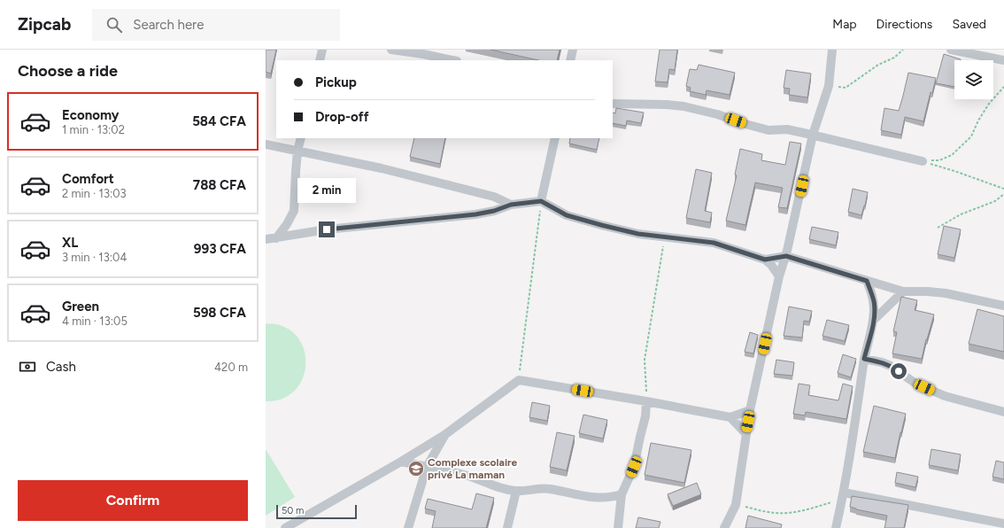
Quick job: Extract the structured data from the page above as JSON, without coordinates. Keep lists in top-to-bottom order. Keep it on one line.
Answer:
{"places":{"school or university":["Complexe scolaire privé La maman"]},"scale_bar":"50 m","page":{"header":"Zipcab","search":"Search here","nav":["Map","Directions","Saved"],"heading":"Choose a ride","banner":["Pickup","Drop-off"],"list":[{"name":"Economy","note":"1 min · 13:02","value":"584 CFA"},{"name":"Comfort","note":"2 min · 13:03","value":"788 CFA"},{"name":"XL","note":"3 min · 13:04","value":"993 CFA"},{"name":"Green","note":"4 min · 13:05","value":"598 CFA"}],"bubble":"2 min","pay":["Cash","420 m"],"buttons":"Confirm","scale":"50 m"}}
